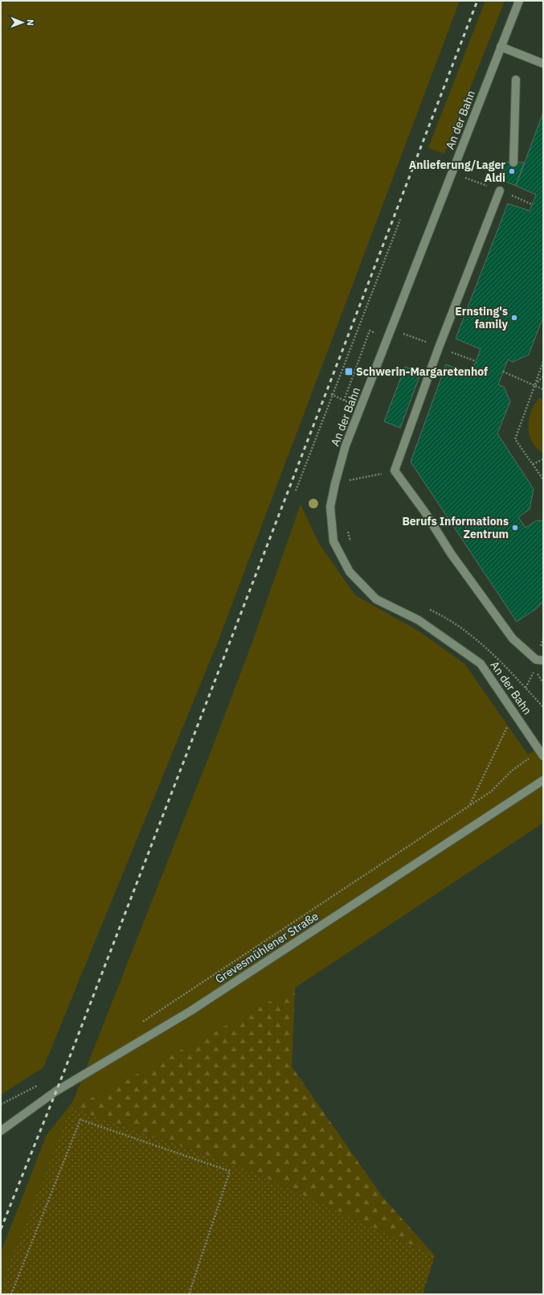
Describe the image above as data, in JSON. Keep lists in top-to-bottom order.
{
  "streets": {
    "street": ["An der Bahn", "Grevesmühlener Straße"]
  },
  "places": {
    "other": ["Anlieferung/Lager Aldi", "Ernsting's family", "Berufs Informations Zentrum"],
    "transit": ["Schwerin-Margaretenhof"]
  },
  "north": "right"
}
